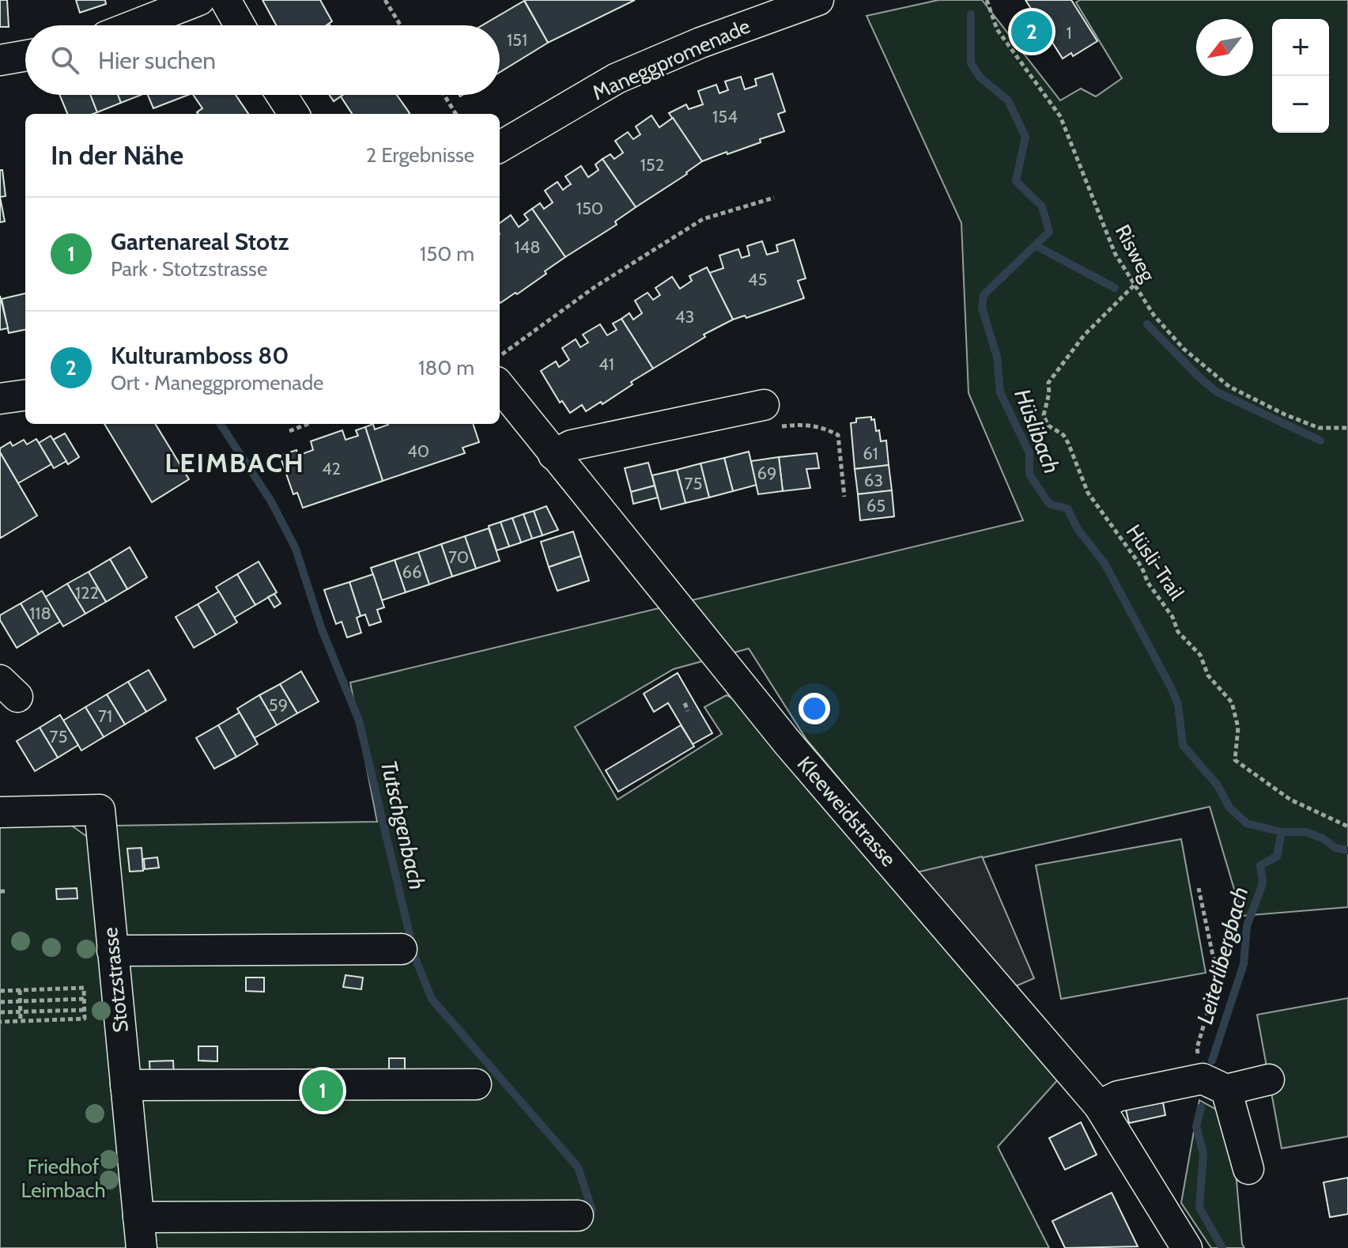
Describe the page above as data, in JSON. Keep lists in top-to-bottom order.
{
  "streets": {
    "street": ["Maneggpromenade", "Kleeweidstrasse", "Stotzstrasse"],
    "path": ["Risweg", "Hüsli-Trail"]
  },
  "crossings": [
    ["Risweg", "Hüsli-Trail"]
  ],
  "districts": ["LEIMBACH"],
  "water": ["Hüslibach", "Tutschgenbach", "Leiterlibergbach"],
  "parks": ["Friedhof Leimbach"],
  "house_numbers": [
    "1",
    "151",
    "154",
    "152",
    "150",
    "148",
    "45",
    "43",
    "41",
    "40",
    "61",
    "42",
    "69",
    "63",
    "75",
    "65",
    "70",
    "66",
    "122",
    "118",
    "59",
    "71",
    "75"
  ],
  "north": "bottom left",
  "page": {
    "pins": ["2", "1"],
    "map_buttons": ["+", "−"],
    "search": "Hier suchen",
    "heading": ["In der Nähe", "2 Ergebnisse"],
    "list": [
      {
        "mark": "1",
        "name": "Gartenareal Stotz",
        "note": "Park · Stotzstrasse",
        "value": "150 m"
      },
      {
        "mark": "2",
        "name": "Kulturamboss 80",
        "note": "Ort · Maneggpromenade",
        "value": "180 m"
      }
    ]
  }
}
